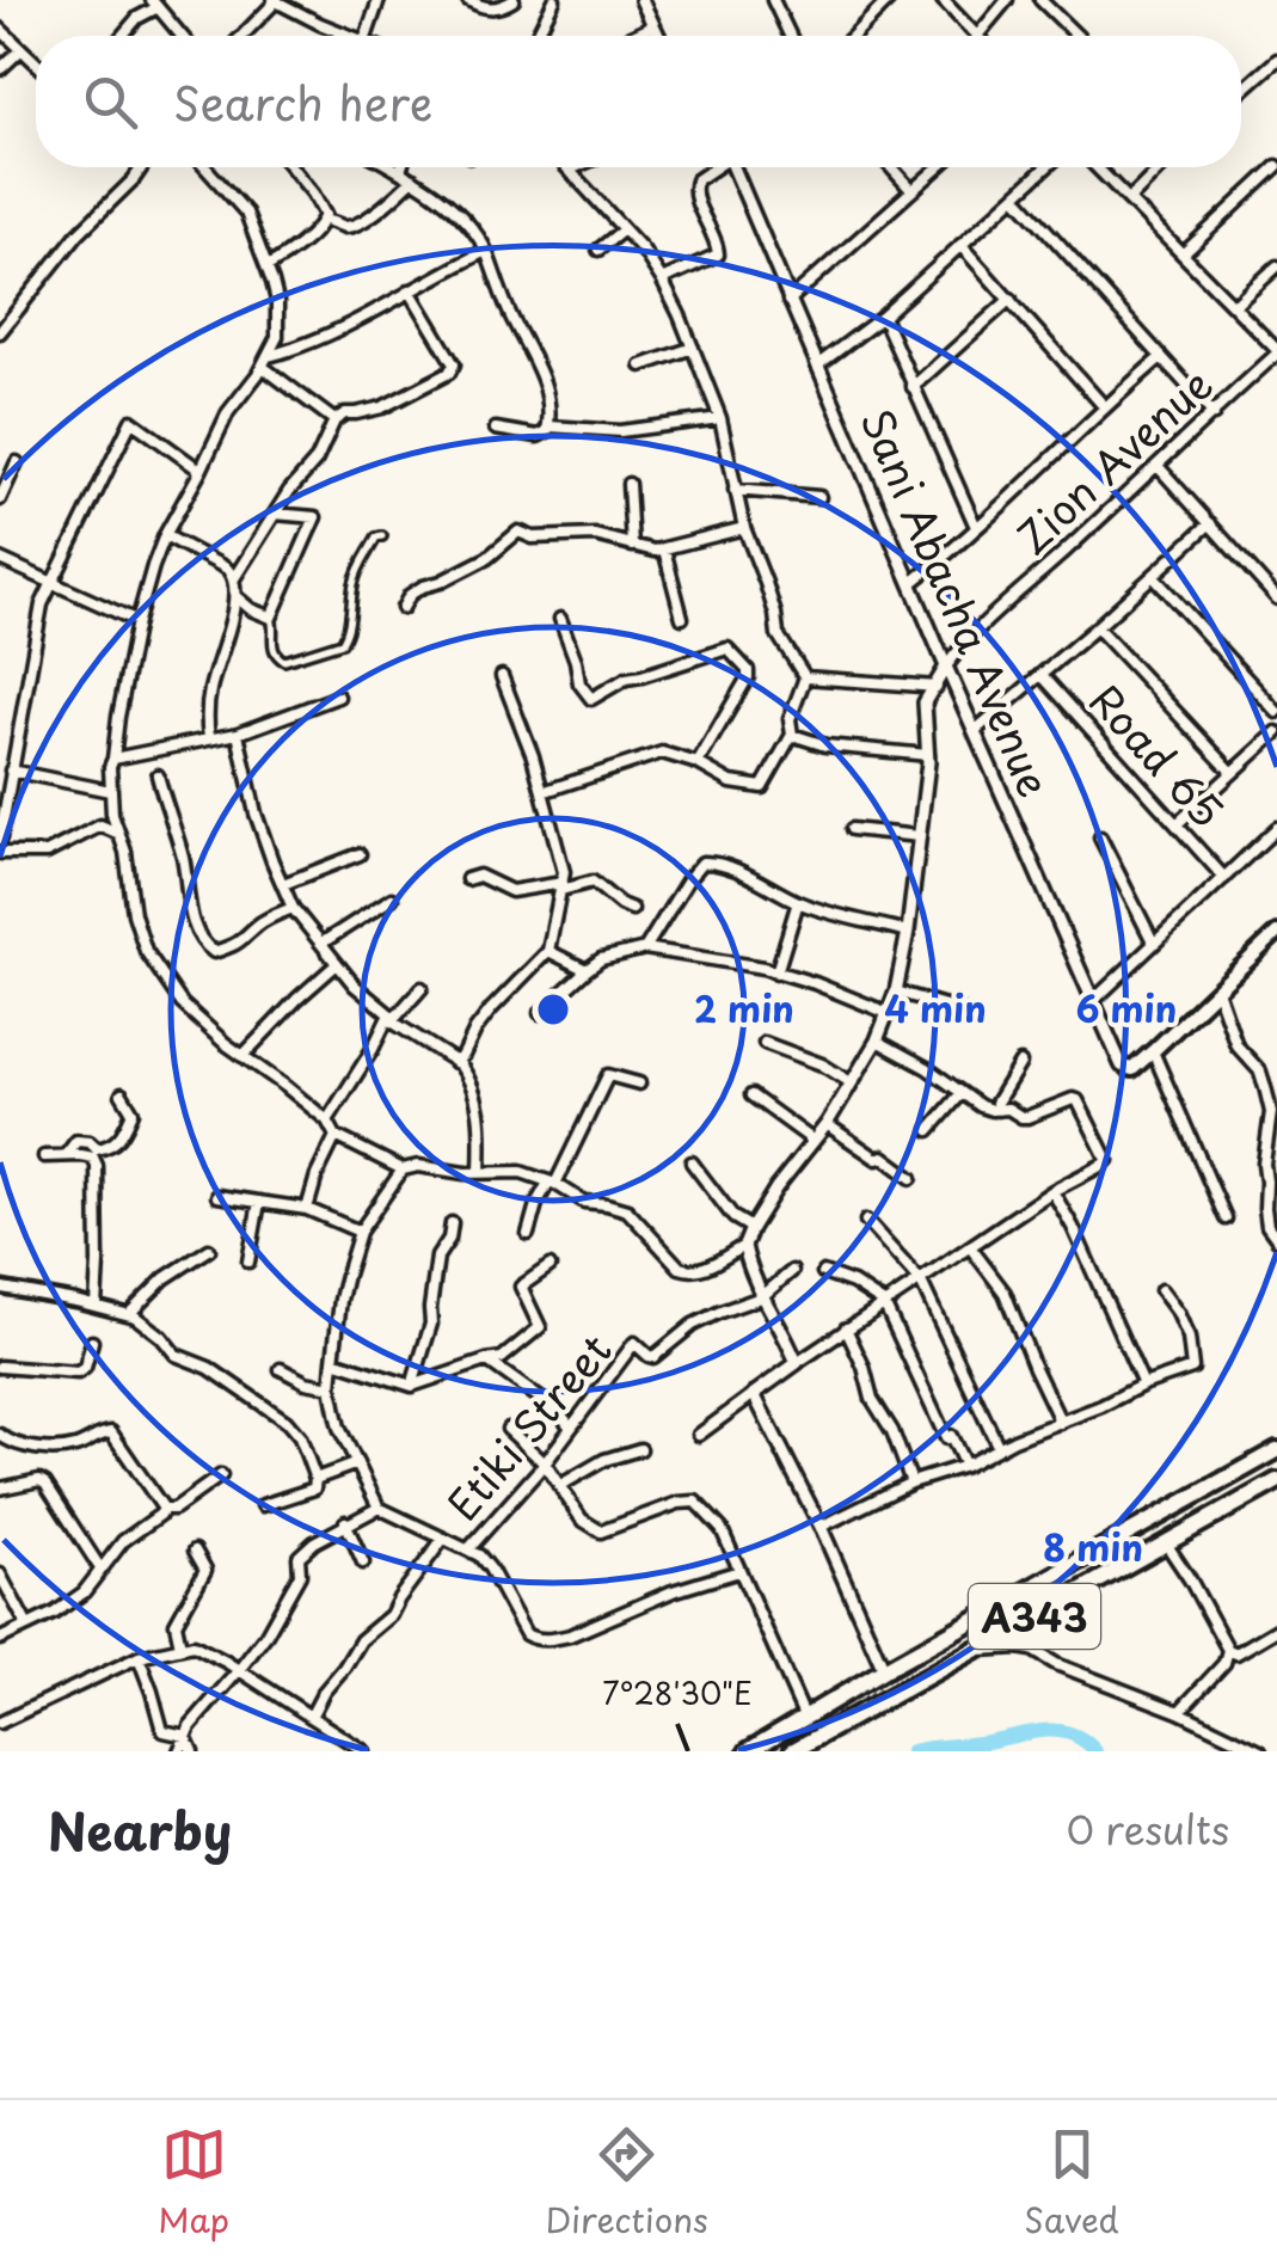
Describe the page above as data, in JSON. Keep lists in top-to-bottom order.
{
  "streets": {
    "highway": ["A343"],
    "street": [
      "Zion Avenue",
      "Sani Abacha Avenue",
      "Road 65",
      "Etiki Street"
    ]
  },
  "crossings": [
    ["Zion Avenue", "Sani Abacha Avenue"]
  ],
  "page": {
    "search": "Search here",
    "heading": ["Nearby", "0 results"],
    "nav": ["Map", "Directions", "Saved"]
  },
  "coordinates": ["7°28'30\"E"],
  "rings": [
    "2 min",
    "4 min",
    "6 min",
    "8 min"
  ]
}
